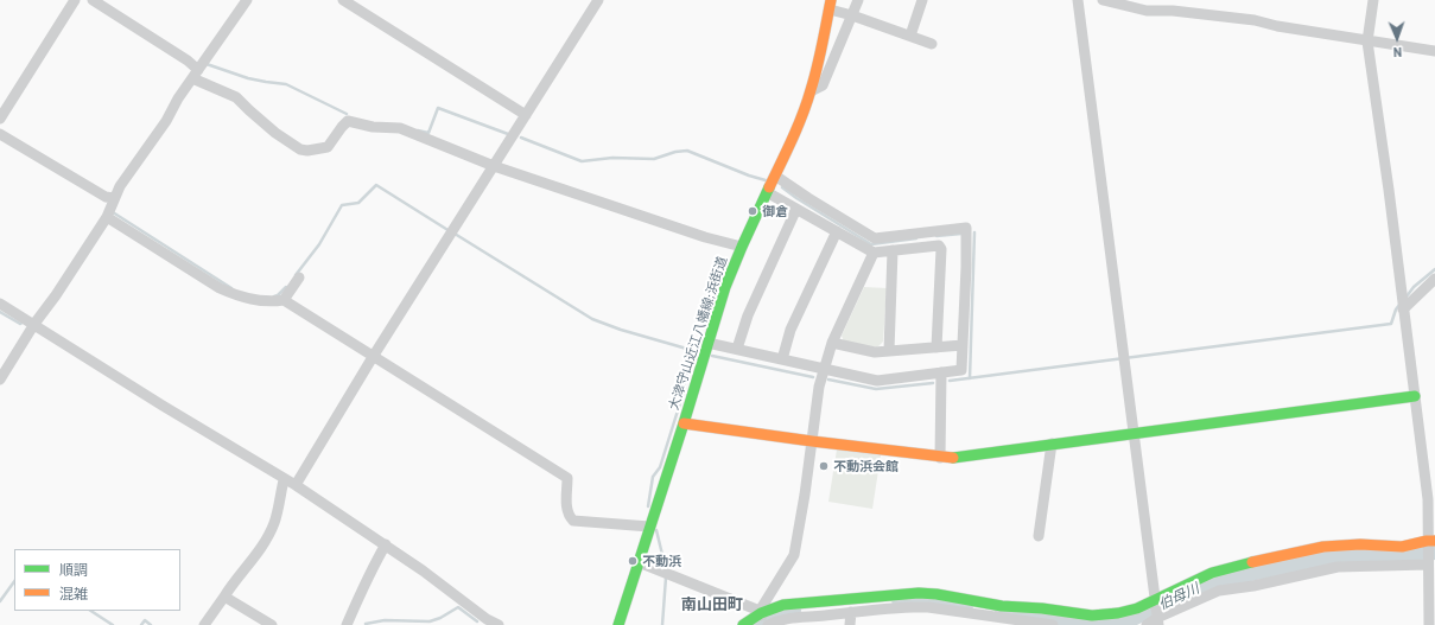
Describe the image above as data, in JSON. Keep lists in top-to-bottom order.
{
  "streets": {
    "street": ["大津守山近江八幡線;浜街道"]
  },
  "districts": ["南山田町"],
  "water": ["伯母川"],
  "places": ["御倉", "不動浜会館", "不動浜"],
  "legend": ["順調", "混雑"],
  "north": "bottom"
}
